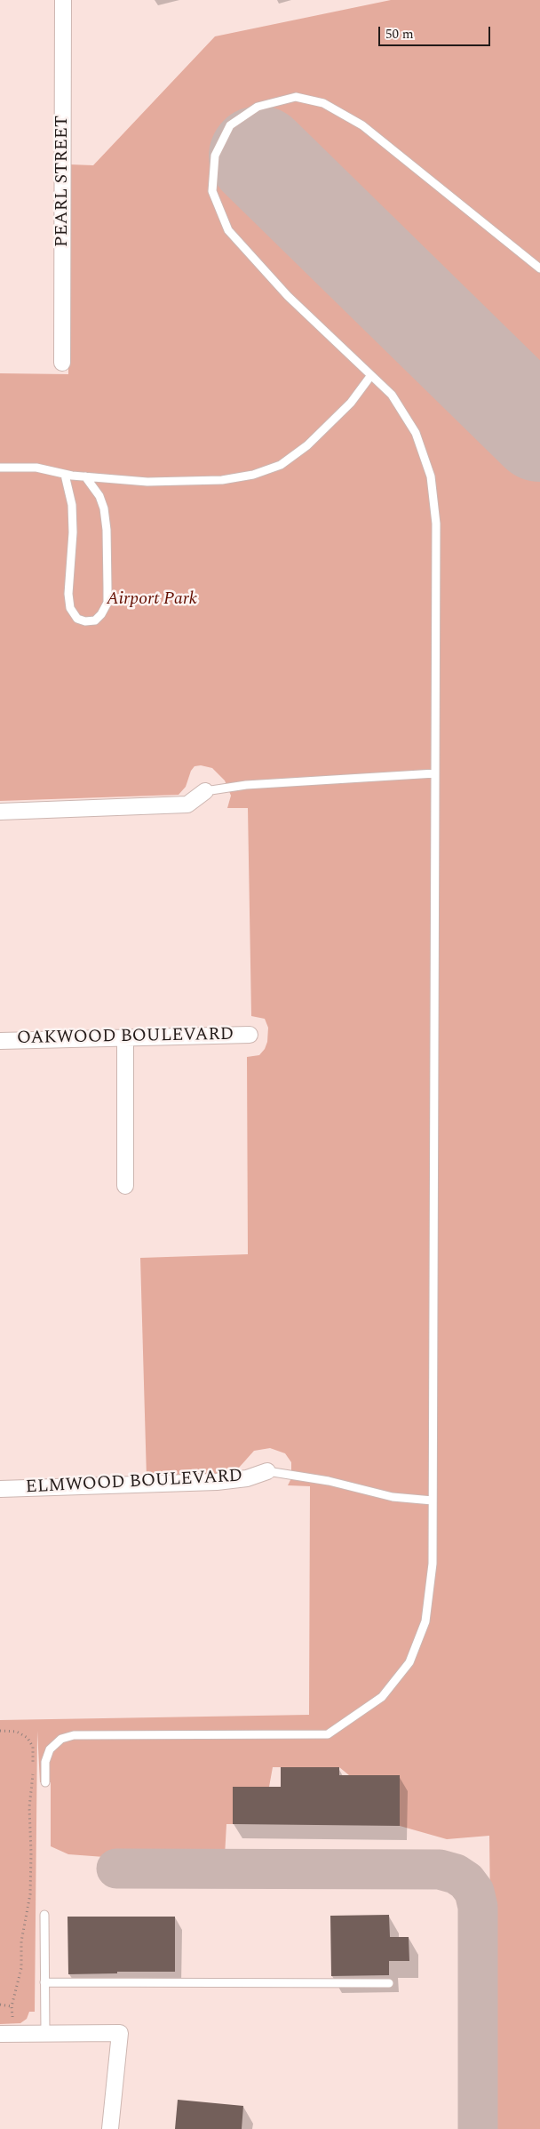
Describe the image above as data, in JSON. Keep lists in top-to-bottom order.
{
  "streets": {
    "street": ["PEARL STREET", "OAKWOOD BOULEVARD", "ELMWOOD BOULEVARD"]
  },
  "parks": ["Airport Park"],
  "scale_bar": "50 m"
}
